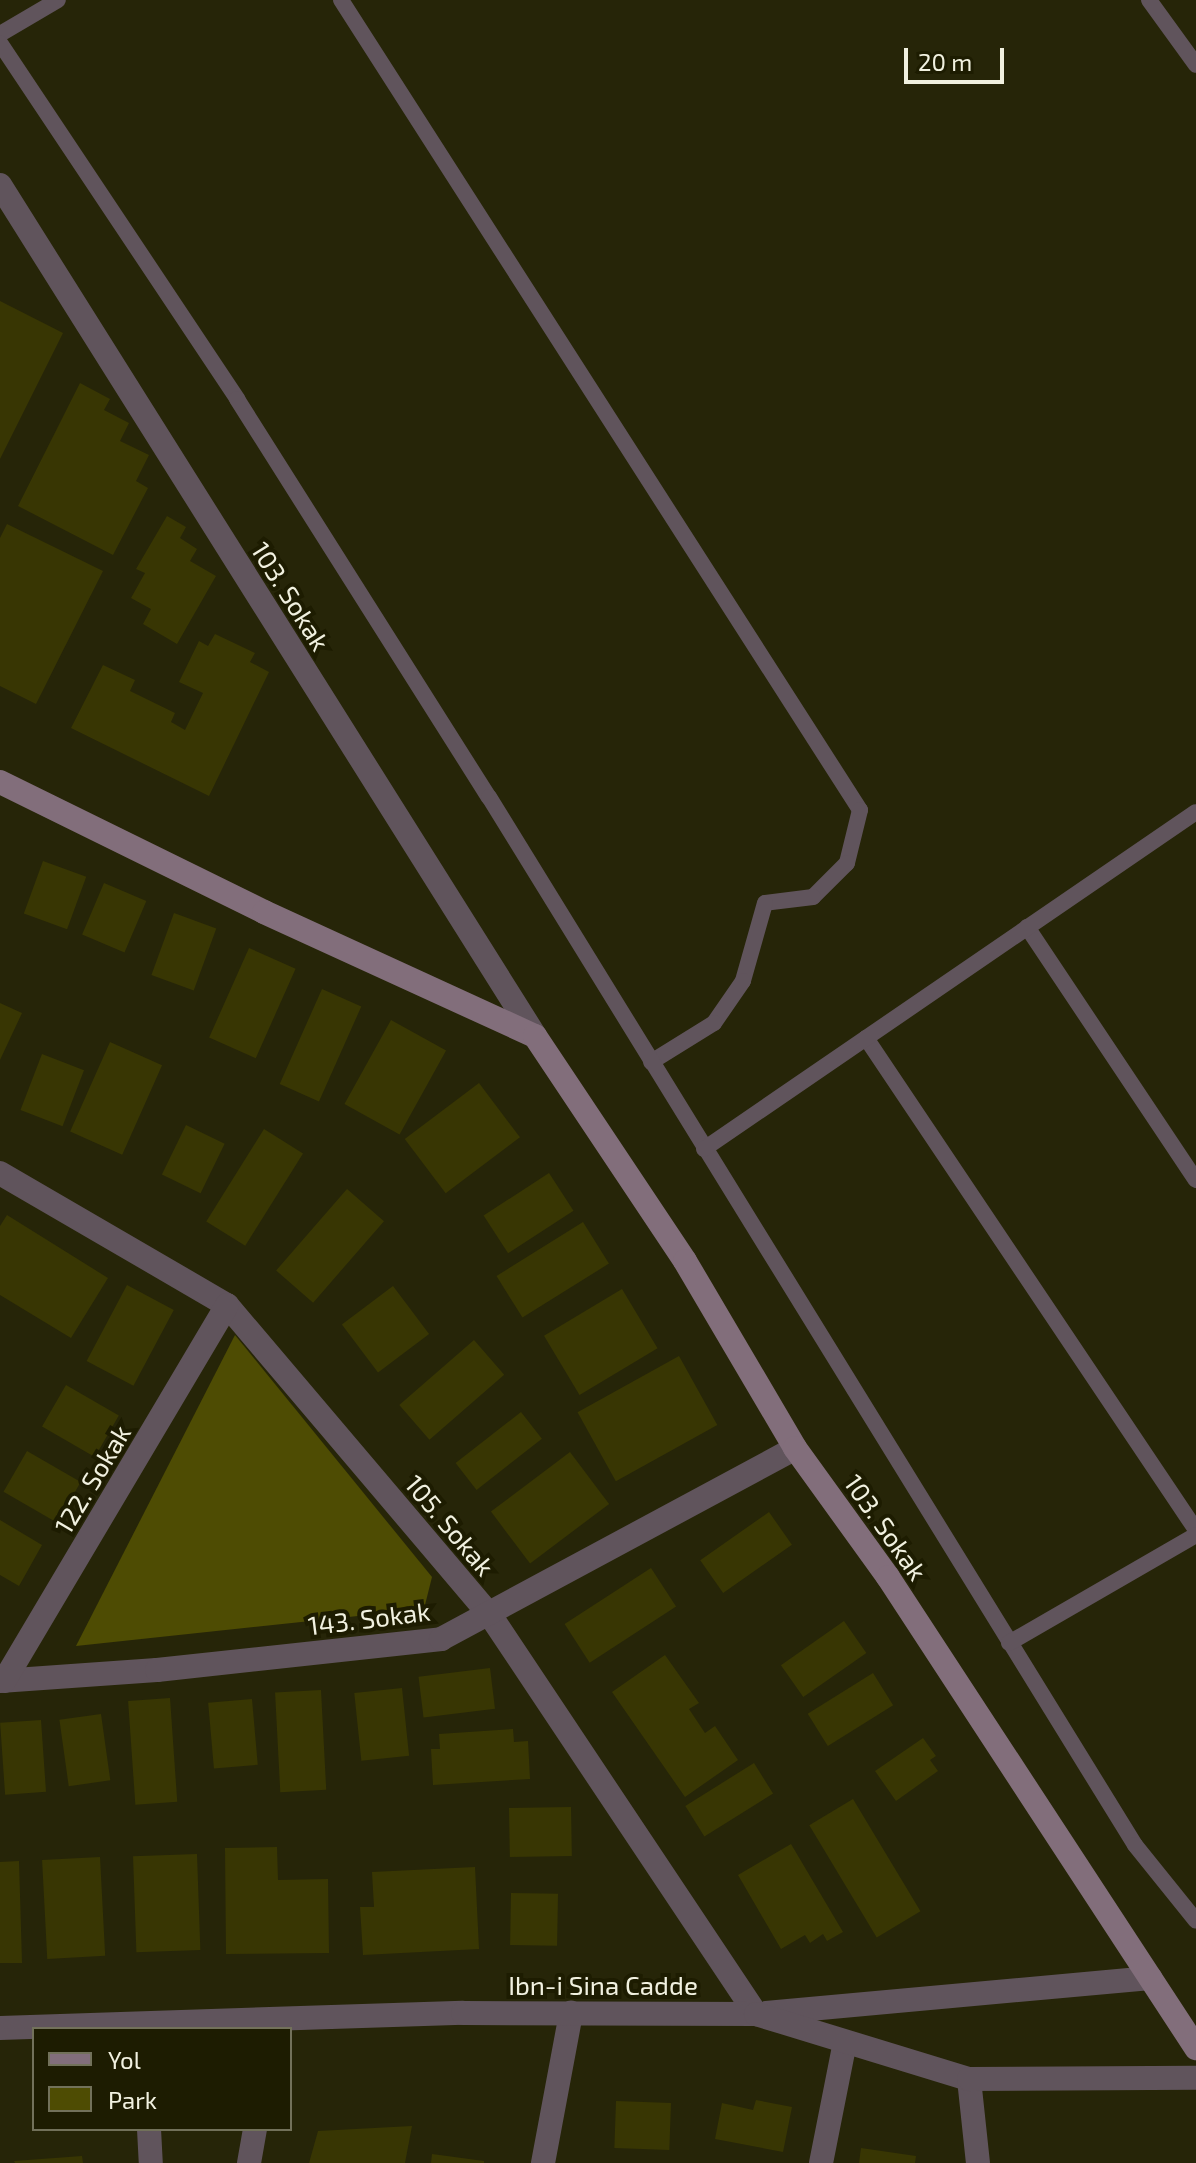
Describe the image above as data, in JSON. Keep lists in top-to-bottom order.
{
  "streets": {
    "main road": ["103. Sokak"],
    "street": [
      "122. Sokak",
      "105. Sokak",
      "143. Sokak",
      "Ibn-i Sina Cadde"
    ]
  },
  "crossings": [
    ["103. Sokak", "143. Sokak"],
    ["122. Sokak", "105. Sokak"],
    ["122. Sokak", "143. Sokak"],
    ["105. Sokak", "143. Sokak"],
    ["105. Sokak", "Ibn-i Sina Cadde"]
  ],
  "legend": ["Yol", "Park"],
  "scale_bar": "20 m"
}
